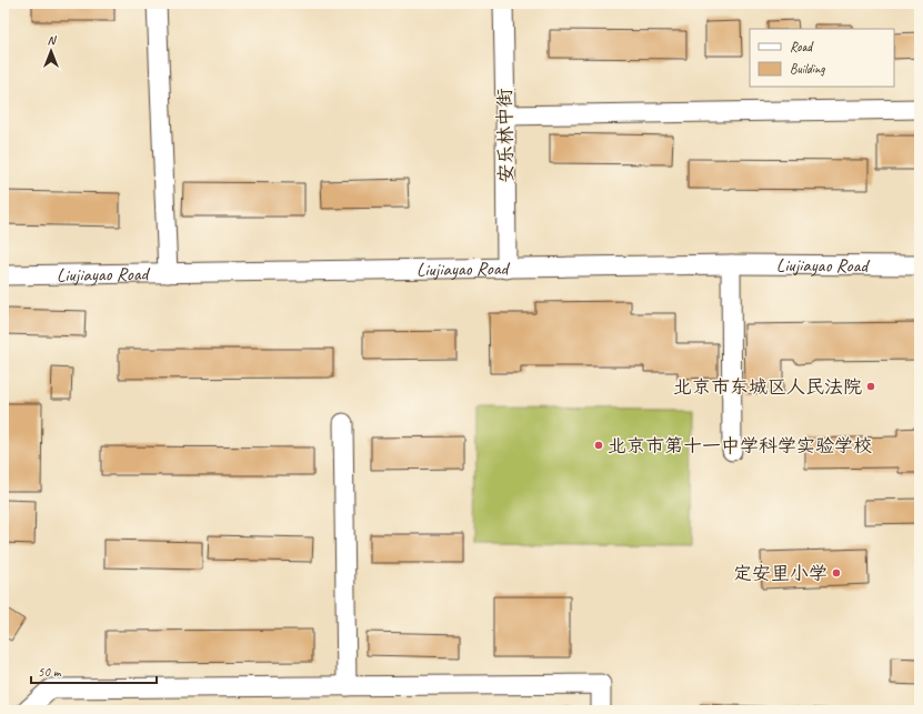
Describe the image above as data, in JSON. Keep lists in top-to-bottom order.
{
  "streets": {
    "street": ["安乐林中街", "Liujiayao Road"]
  },
  "crossings": [
    ["安乐林中街", "Liujiayao Road"]
  ],
  "places": ["北京市东城区人民法院", "北京市第十一中学科学实验学校", "定安里小学"],
  "legend": ["Road", "Building"],
  "scale_bar": "50 m",
  "north": "top"
}
